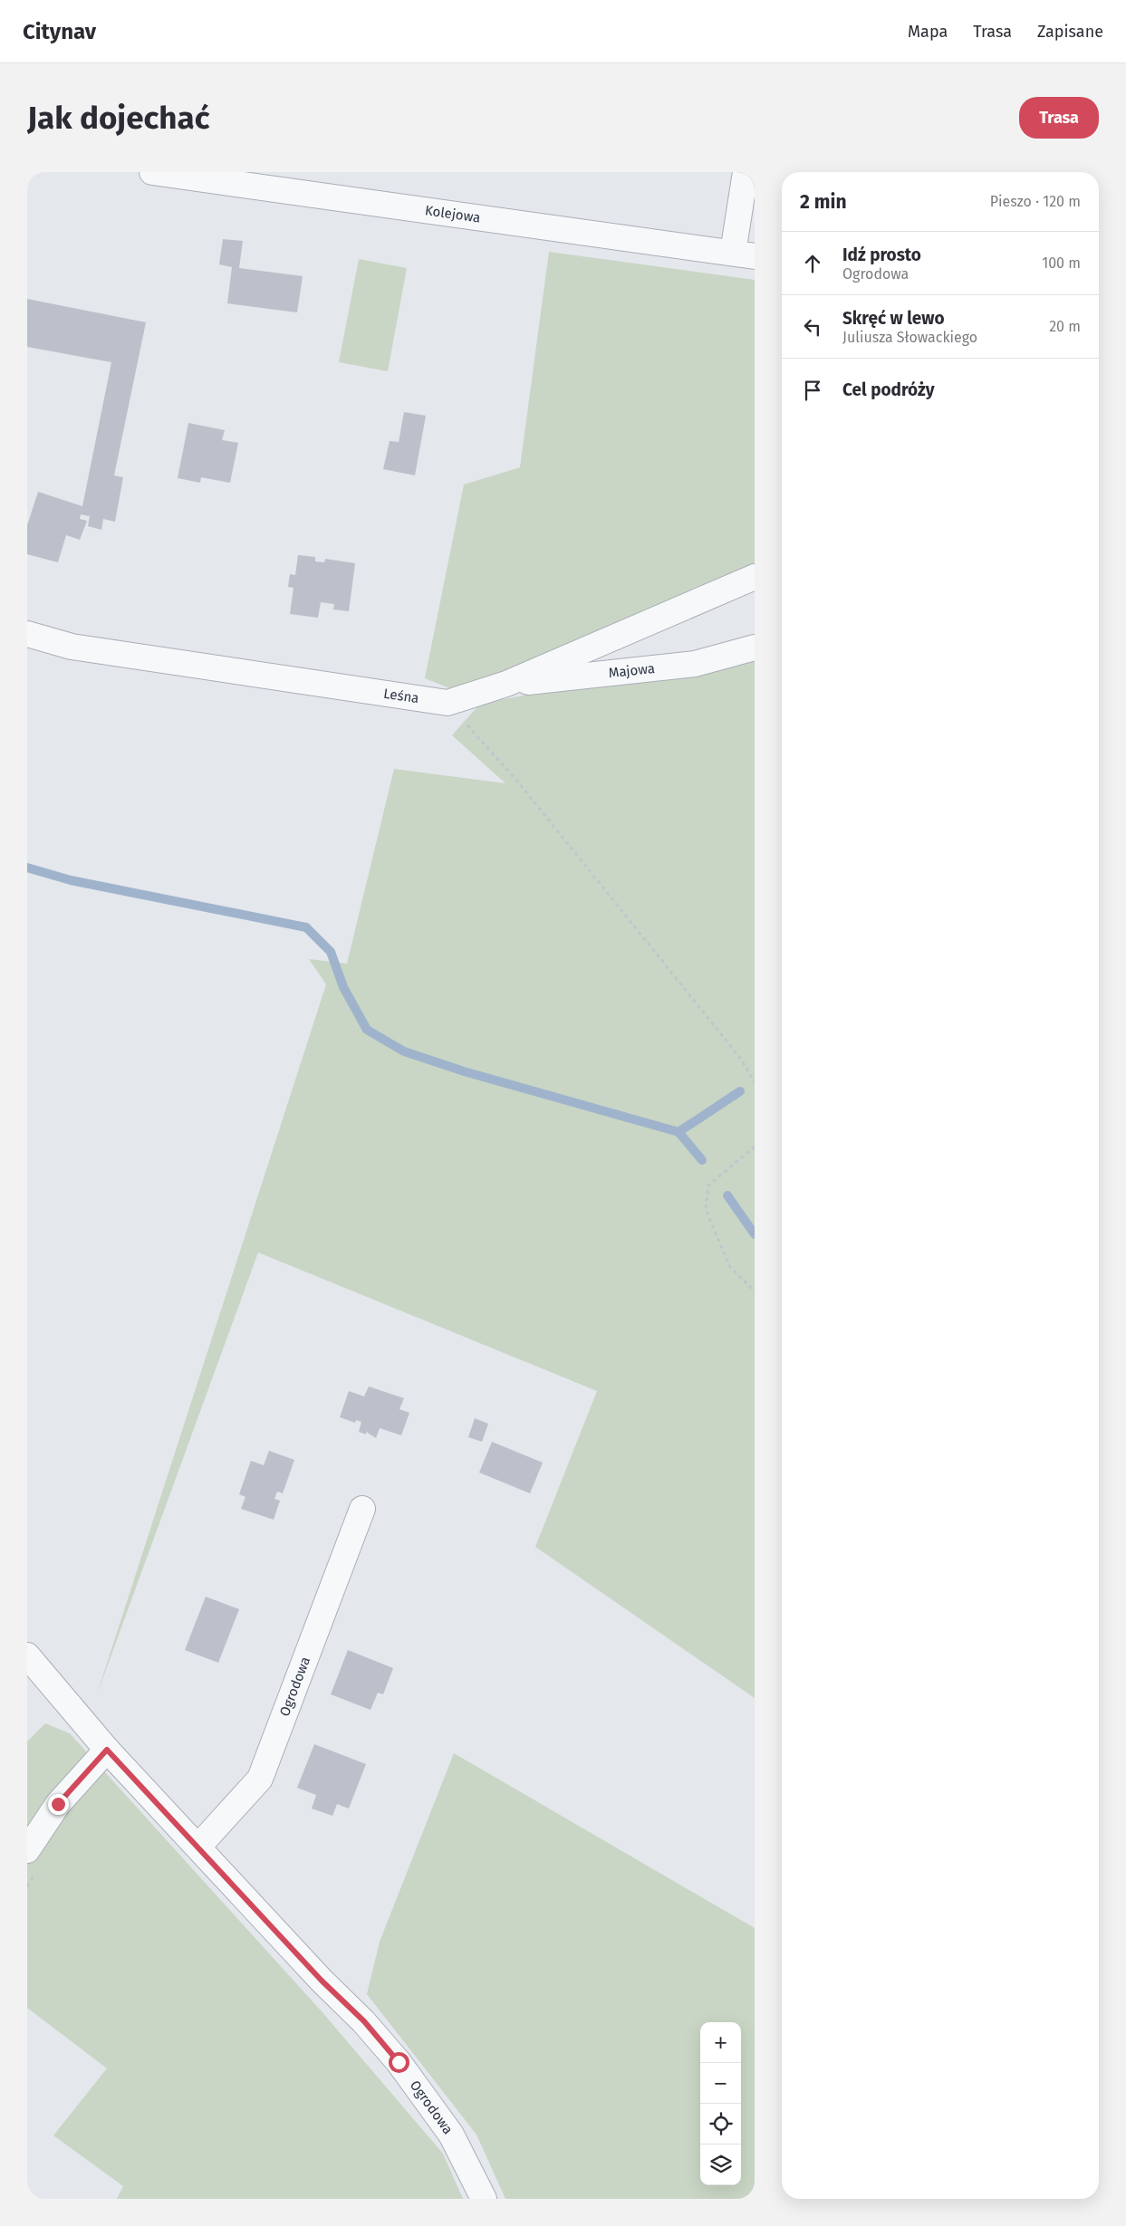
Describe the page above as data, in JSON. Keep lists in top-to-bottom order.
{
  "streets": {
    "street": [
      "Kolejowa",
      "Majowa",
      "Leśna",
      "Ogrodowa"
    ]
  },
  "crossings": [
    ["Majowa", "Leśna"]
  ],
  "page": {
    "header": "Citynav",
    "nav": ["Mapa", "Trasa", "Zapisane"],
    "buttons": "Trasa",
    "title": "Jak dojechać",
    "heading": ["2 min", "Pieszo · 120 m"],
    "list": [
      ["Idź prosto", "Ogrodowa", "100 m"],
      ["Skręć w lewo", "Juliusza Słowackiego", "20 m"],
      "Cel podróży"
    ],
    "map_buttons": ["+", "−"]
  }
}
